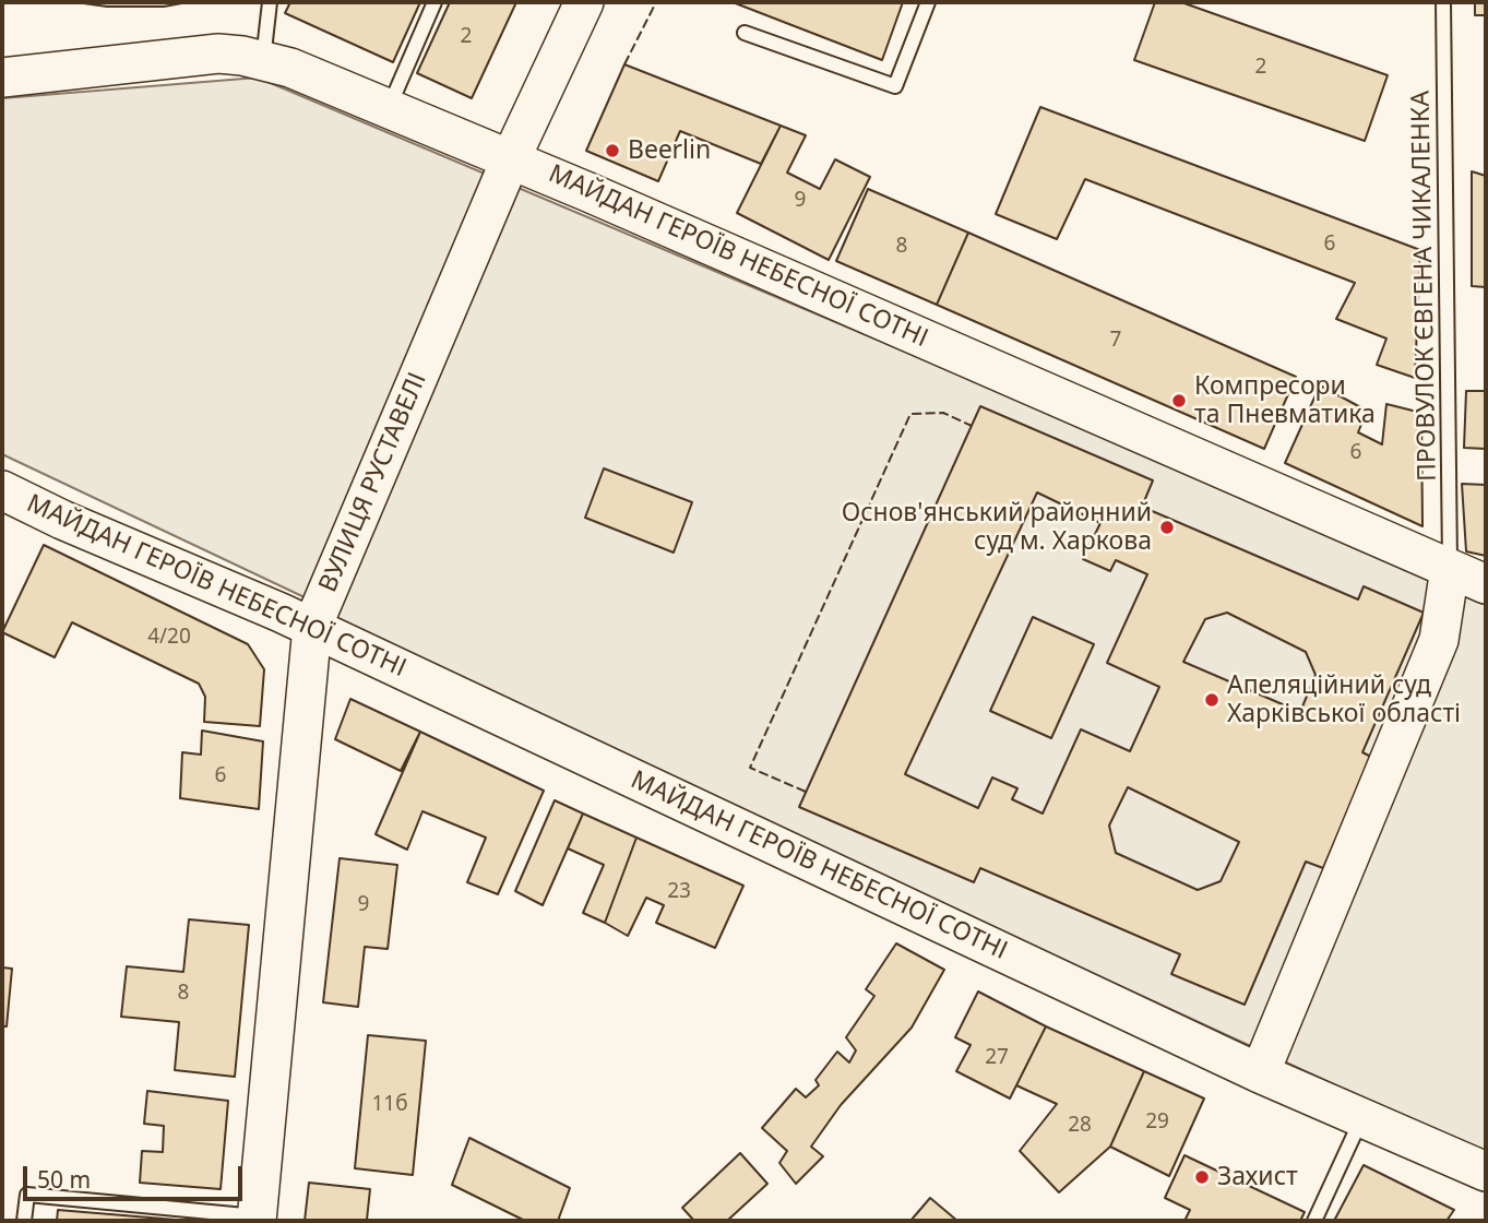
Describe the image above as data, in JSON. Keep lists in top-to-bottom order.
{
  "streets": {
    "main road": ["МАЙДАН ГЕРОЇВ НЕБЕСНОЇ СОТНІ", "ВУЛИЦЯ РУСТАВЕЛІ"],
    "lane": ["ПРОВУЛОК ЄВГЕНА ЧИКАЛЕНКА"]
  },
  "crossings": [
    ["МАЙДАН ГЕРОЇВ НЕБЕСНОЇ СОТНІ", "ПРОВУЛОК ЄВГЕНА ЧИКАЛЕНКА"],
    ["МАЙДАН ГЕРОЇВ НЕБЕСНОЇ СОТНІ", "ВУЛИЦЯ РУСТАВЕЛІ"]
  ],
  "places": [
    "Beеrlin",
    "Компресори та Пневматика",
    "Основ'янський районний суд м. Харкова",
    "Апеляційний суд Харківської області",
    "Захист"
  ],
  "house_numbers": [
    "2",
    "2",
    "9",
    "6",
    "8",
    "7",
    "6",
    "4/20",
    "6",
    "23",
    "9",
    "8",
    "27",
    "11б",
    "29",
    "28"
  ],
  "scale_bar": "50 m"
}
